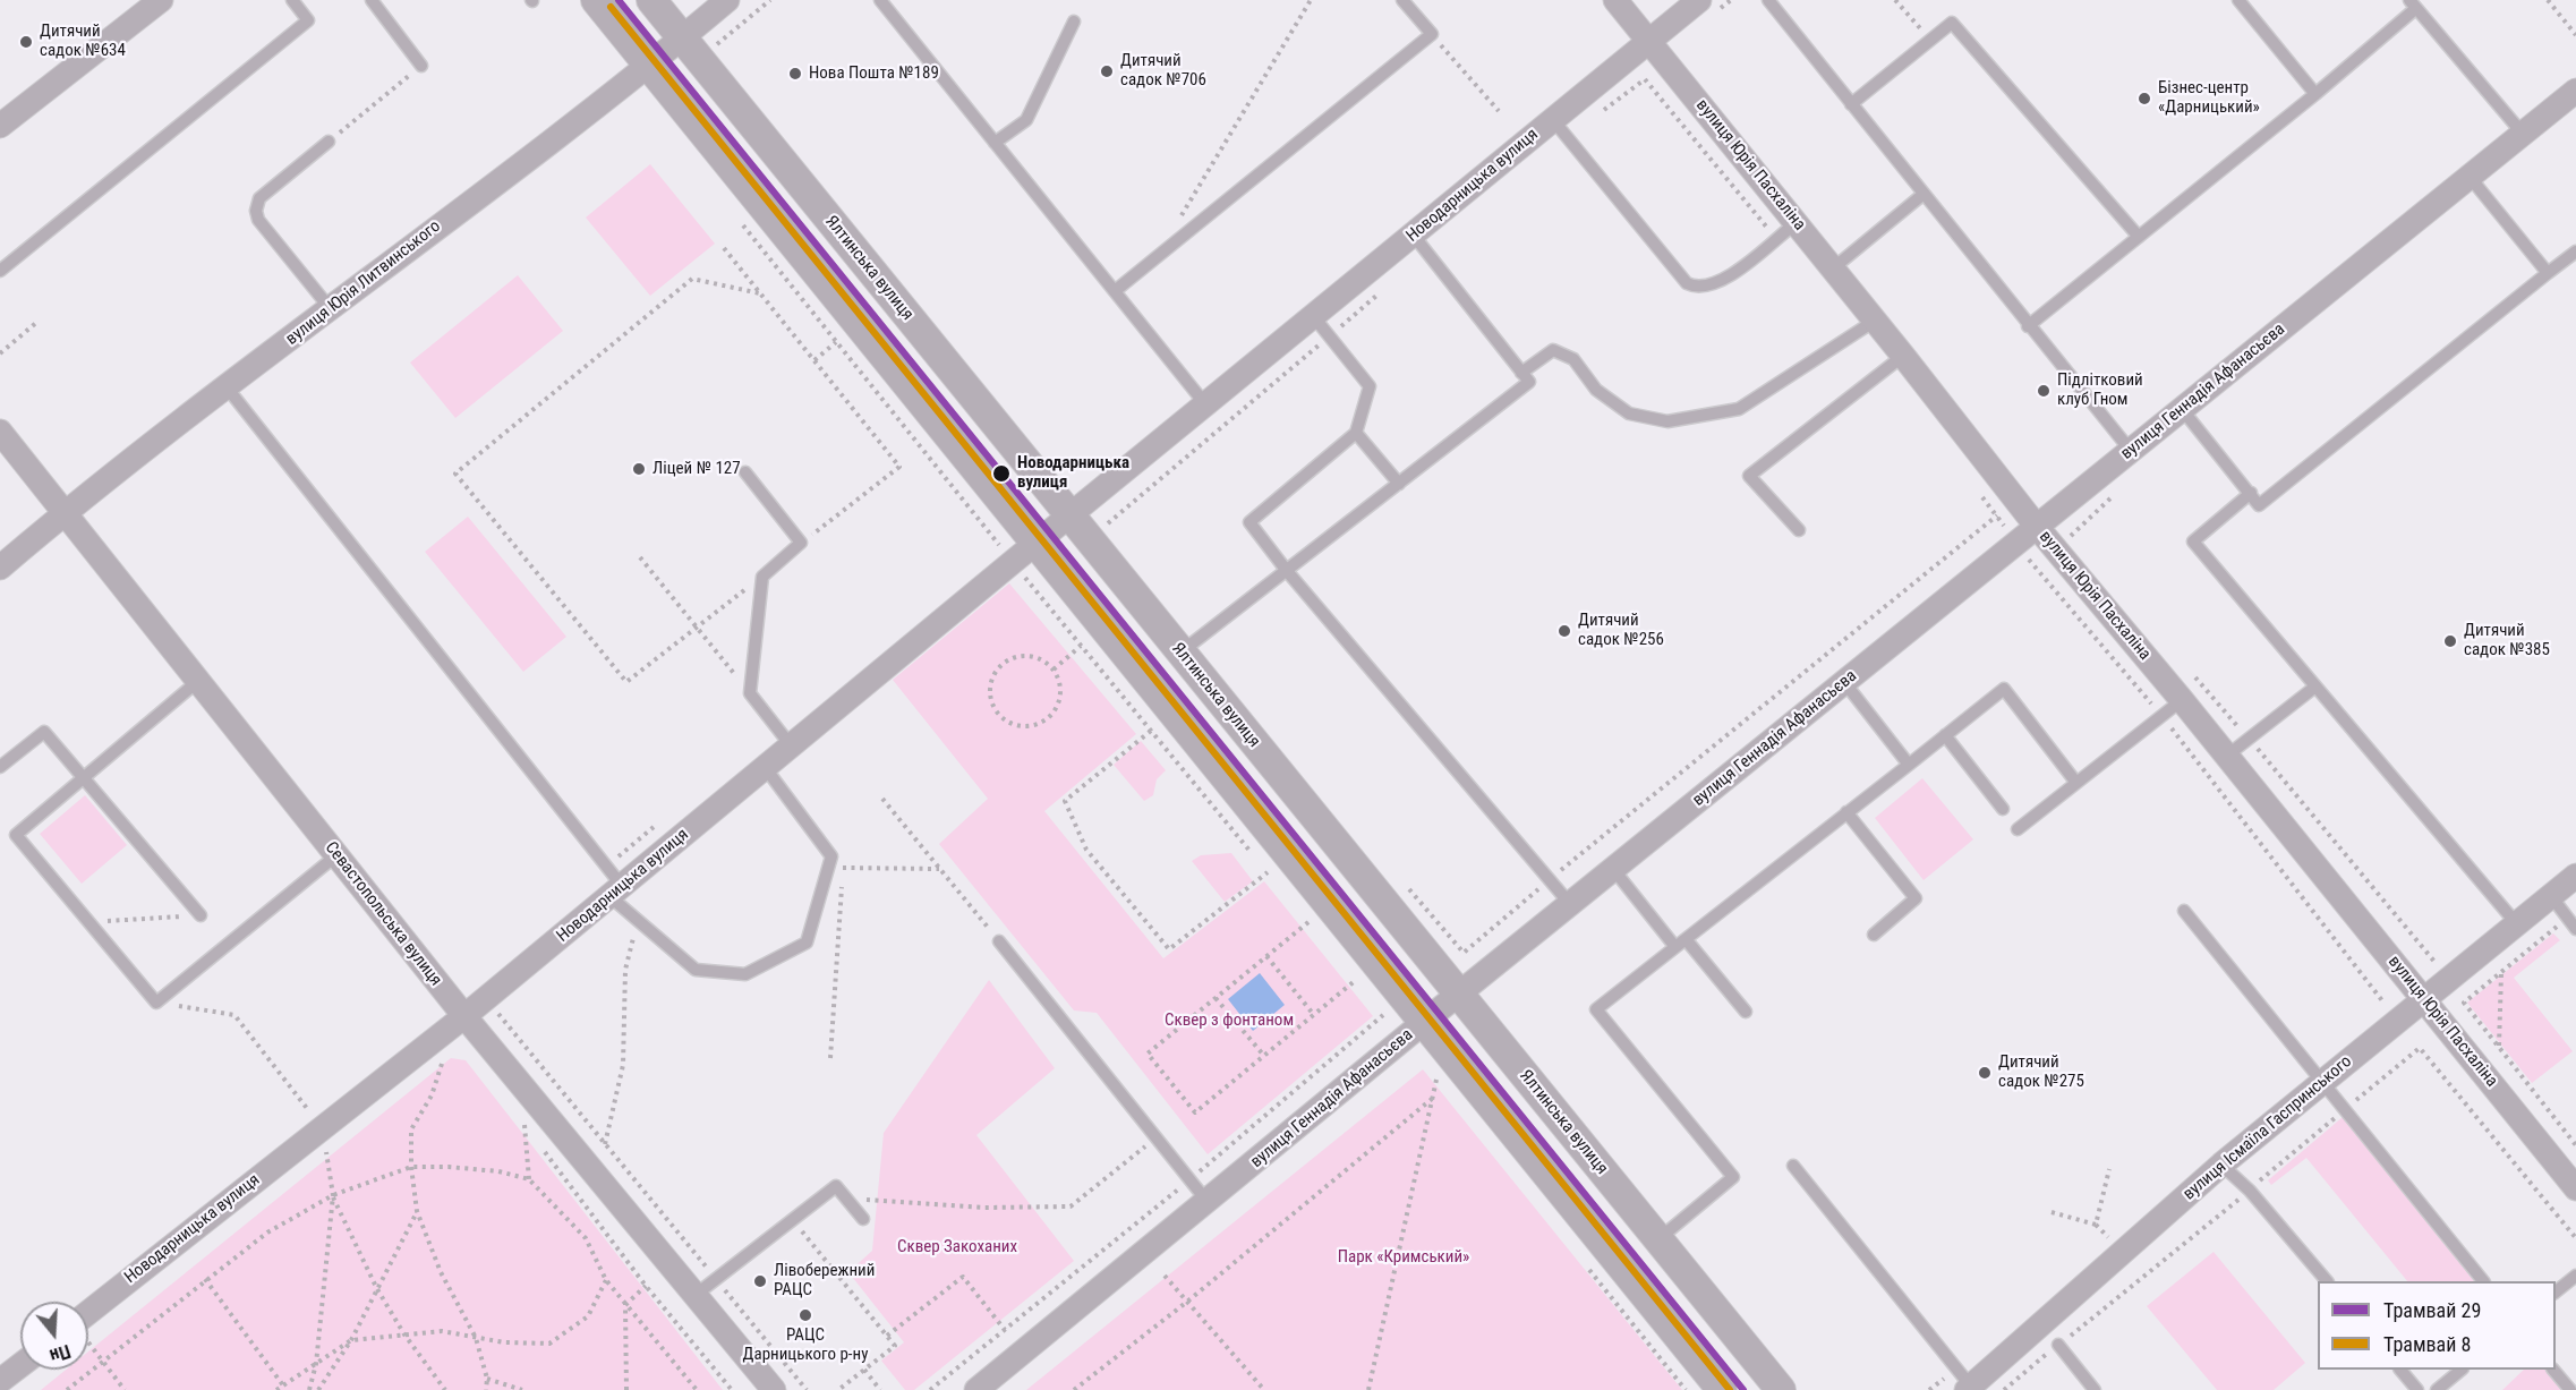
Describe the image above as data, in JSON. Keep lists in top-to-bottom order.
{
  "streets": {
    "street": [
      "вулиця Юрія Пасхаліна",
      "Новодарницька вулиця",
      "Ялтинська вулиця",
      "вулиця Юрія Литвинського",
      "вулиця Геннадія Афанасьєва",
      "Севастопольська вулиця",
      "вулиця Ісмаїла Гаспринського"
    ]
  },
  "crossings": [
    ["вулиця Юрія Пасхаліна", "Новодарницька вулиця"],
    ["вулиця Юрія Пасхаліна", "вулиця Геннадія Афанасьєва"],
    ["вулиця Юрія Пасхаліна", "вулиця Ісмаїла Гаспринського"],
    ["Новодарницька вулиця", "Ялтинська вулиця"],
    ["Новодарницька вулиця", "Севастопольська вулиця"],
    ["Ялтинська вулиця", "вулиця Юрія Литвинського"],
    ["Ялтинська вулиця", "вулиця Геннадія Афанасьєва"],
    ["вулиця Юрія Литвинського", "Севастопольська вулиця"]
  ],
  "parks": ["Сквер з фонтаном", "Сквер Закоханих", "Парк «Кримський»"],
  "places": [
    "Дитячий садок №634",
    "Дитячий садок №706",
    "Нова Пошта №189",
    "Бізнес-центр «Дарницький»",
    "Підлітковий клуб Гном",
    "Ліцей № 127",
    "Новодарницька вулиця",
    "Дитячий садок №256",
    "Дитячий садок №385",
    "Дитячий садок №275",
    "Лівобережний РАЦС",
    "РАЦС Дарницького р-ну"
  ],
  "lines": ["tram line 29", "tram line 8"],
  "legend": ["Трамвай 29", "Трамвай 8"],
  "north": "bottom"
}
